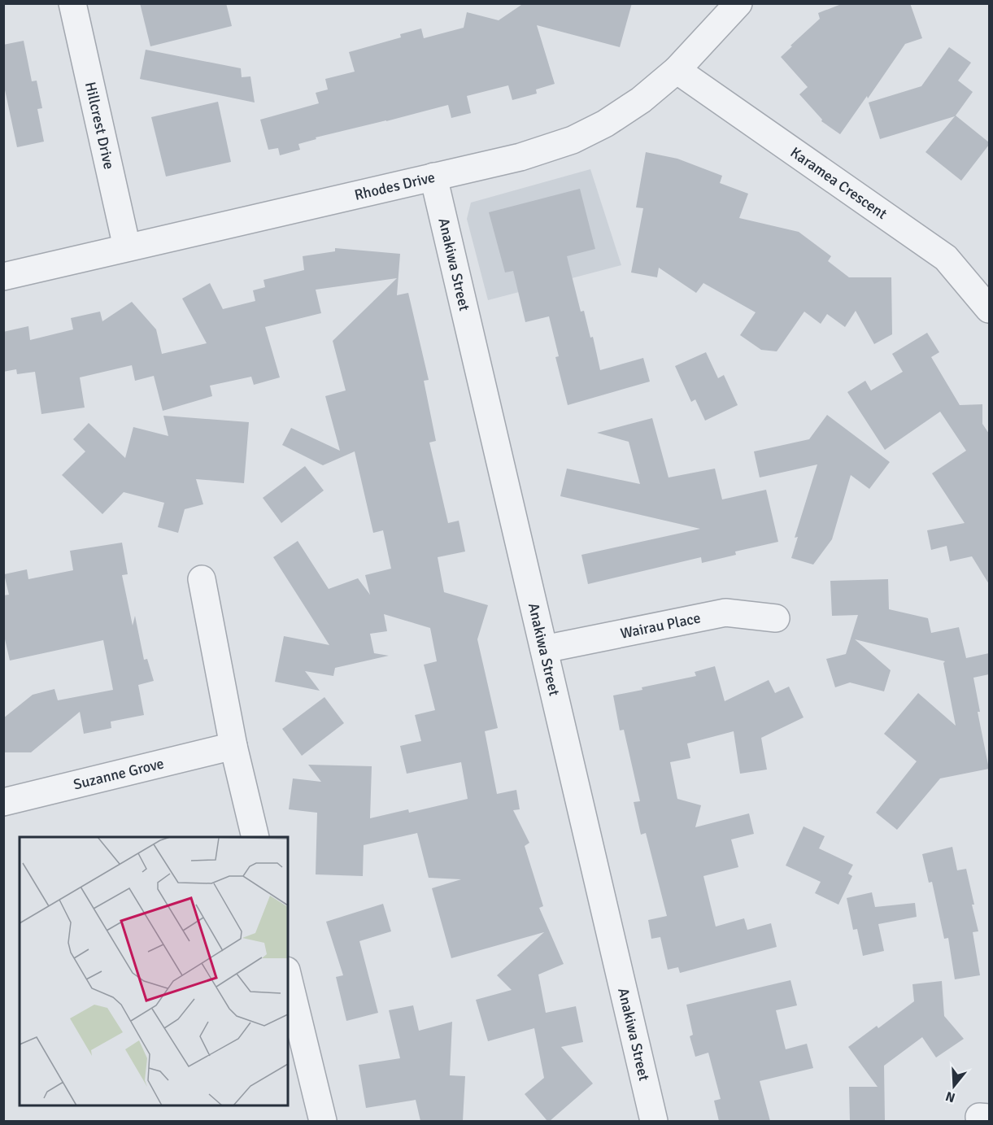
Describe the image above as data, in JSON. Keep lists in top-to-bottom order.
{
  "streets": {
    "street": [
      "Hillcrest Drive",
      "Karamea Crescent",
      "Rhodes Drive",
      "Anakiwa Street",
      "Wairau Place",
      "Suzanne Grove"
    ]
  },
  "crossings": [
    ["Hillcrest Drive", "Rhodes Drive"],
    ["Karamea Crescent", "Rhodes Drive"],
    ["Rhodes Drive", "Anakiwa Street"],
    ["Anakiwa Street", "Wairau Place"]
  ],
  "north": "bottom"
}
